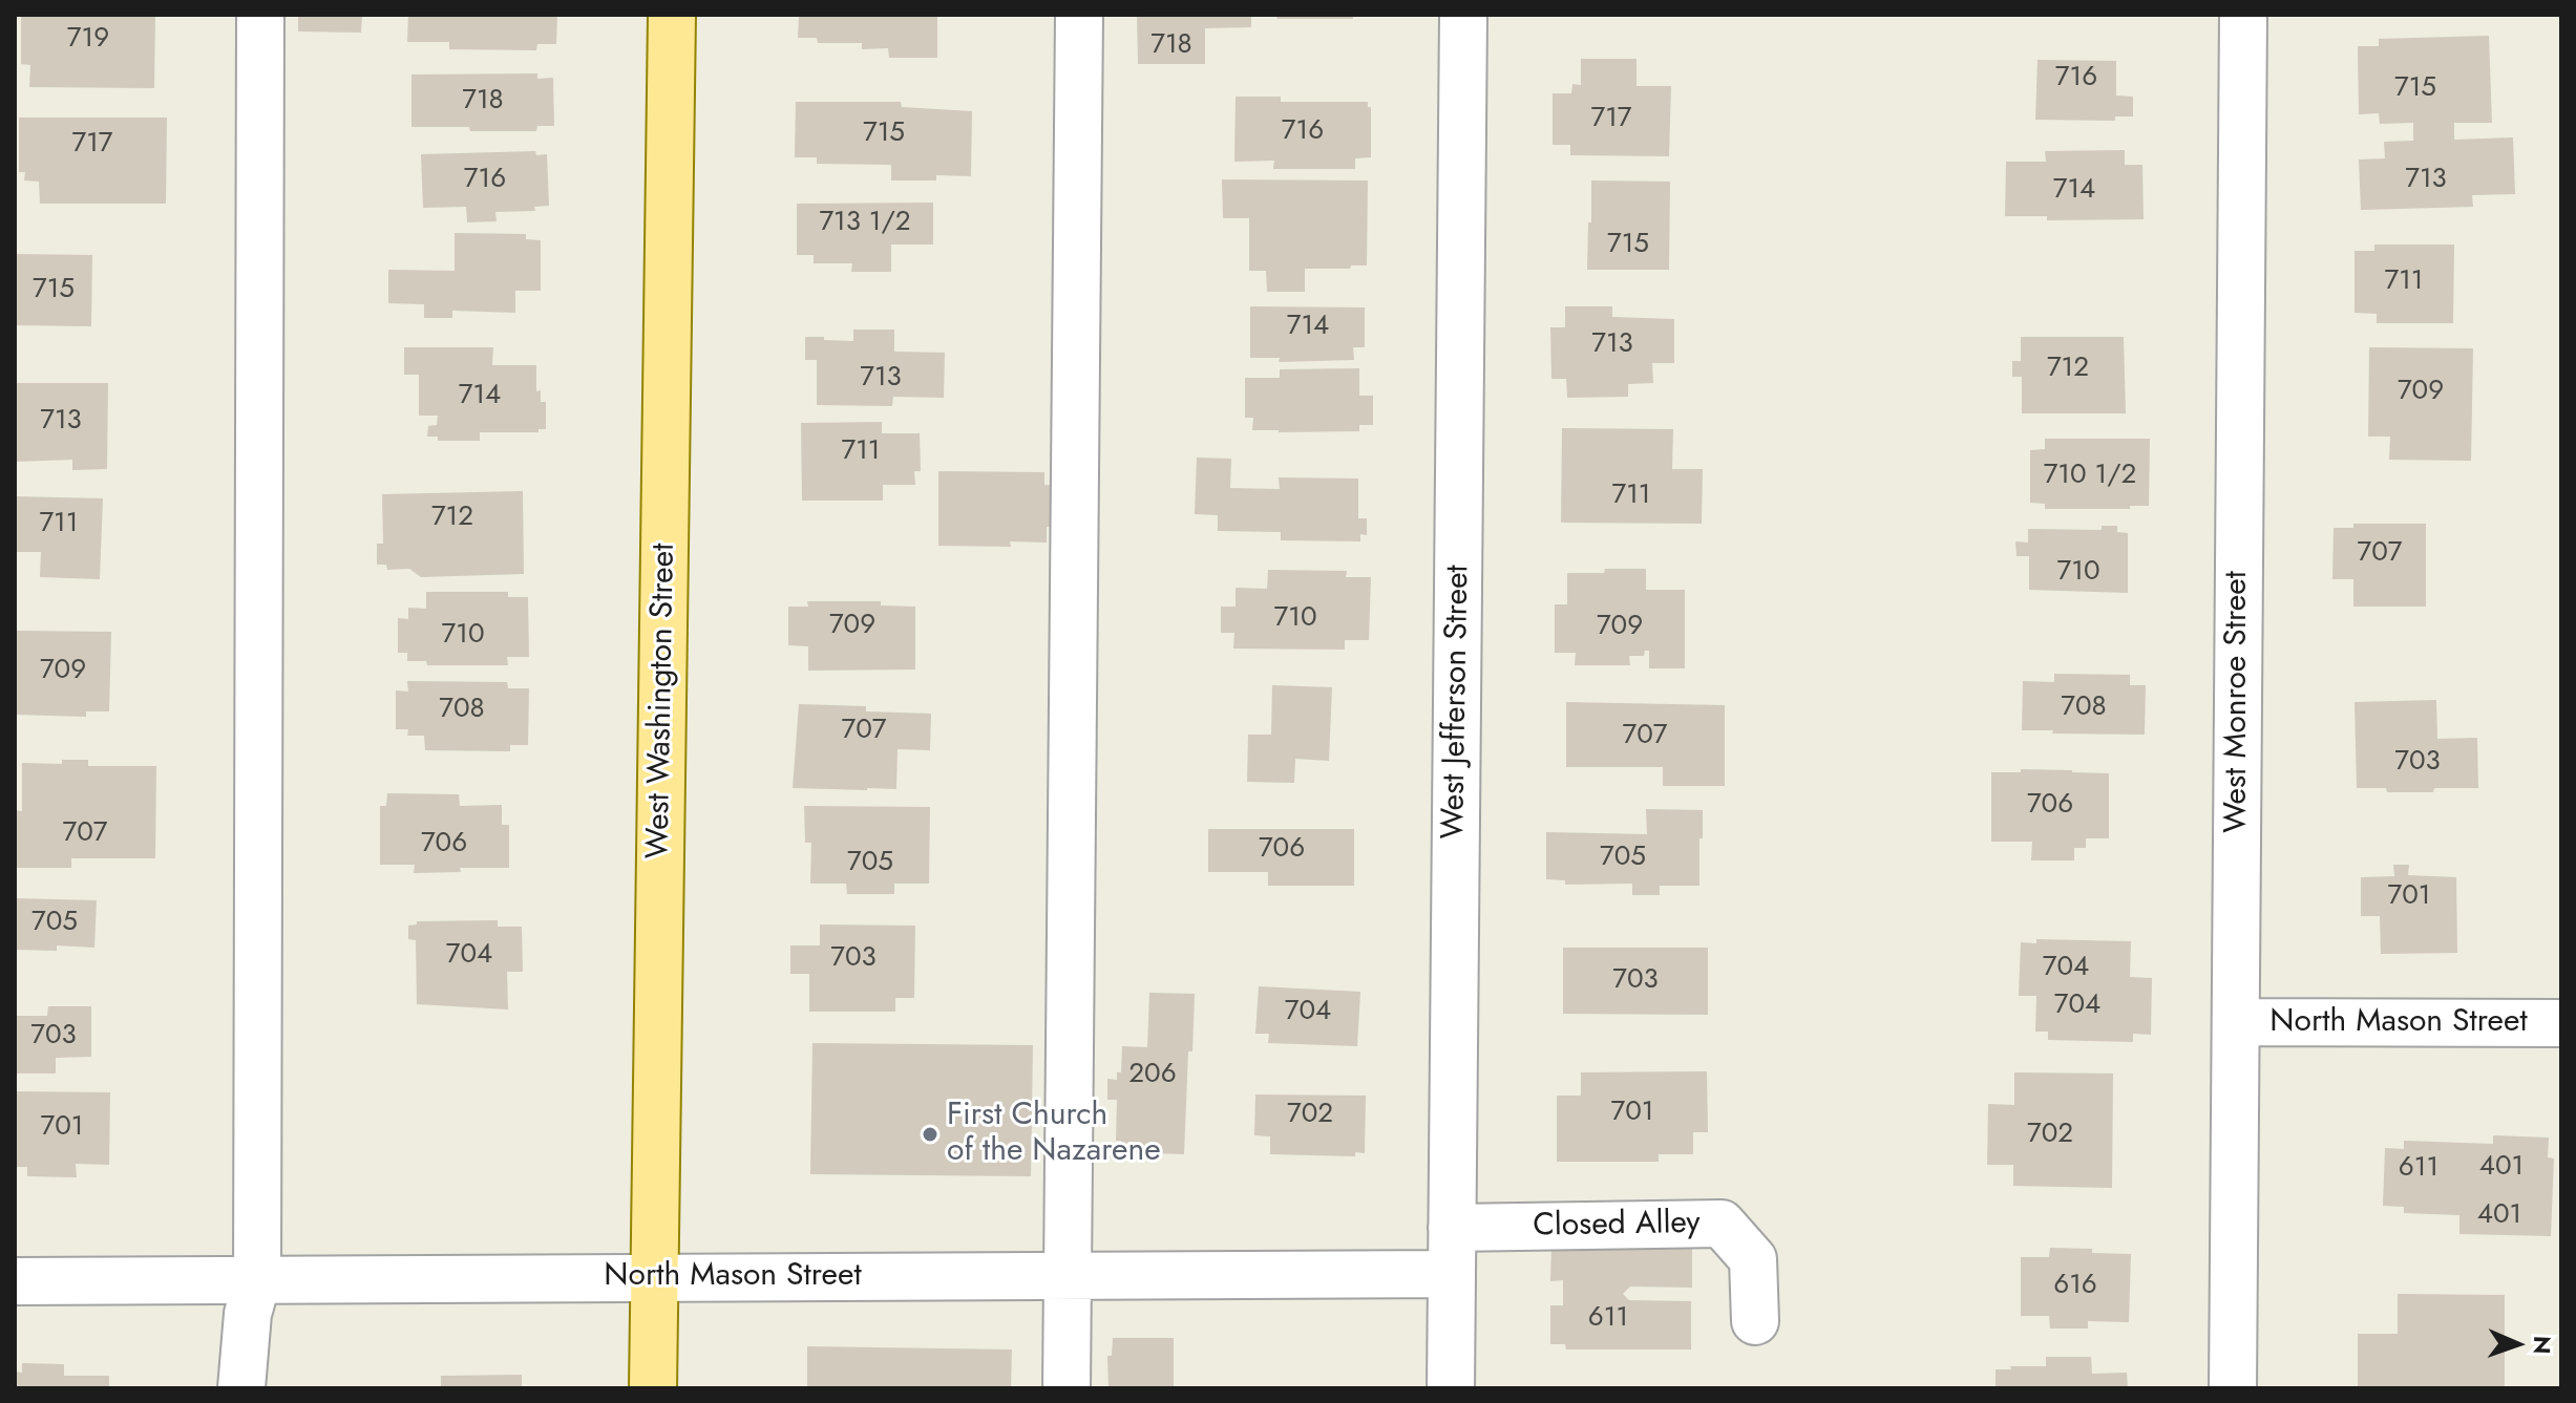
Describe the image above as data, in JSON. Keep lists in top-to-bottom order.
{
  "streets": {
    "main road": ["West Washington Street"],
    "street": [
      "West Jefferson Street",
      "West Monroe Street",
      "North Mason Street",
      "Closed Alley"
    ]
  },
  "crossings": [
    ["West Washington Street", "North Mason Street"],
    ["West Jefferson Street", "North Mason Street"],
    ["West Jefferson Street", "Closed Alley"],
    ["West Monroe Street", "North Mason Street"]
  ],
  "places": ["First Church of the Nazarene"],
  "house_numbers": [
    "719",
    "718",
    "716",
    "715",
    "718",
    "717",
    "716",
    "715",
    "717",
    "716",
    "713",
    "714",
    "713 1/2",
    "715",
    "711",
    "715",
    "714",
    "713",
    "712",
    "713",
    "709",
    "714",
    "713",
    "711",
    "710 1/2",
    "711",
    "712",
    "711",
    "707",
    "710",
    "710",
    "709",
    "709",
    "710",
    "709",
    "708",
    "708",
    "707",
    "707",
    "703",
    "706",
    "707",
    "706",
    "706",
    "705",
    "705",
    "701",
    "705",
    "704",
    "703",
    "704",
    "703",
    "704",
    "704",
    "703",
    "206",
    "701",
    "702",
    "701",
    "702",
    "401",
    "611",
    "401",
    "616",
    "611"
  ],
  "north": "right"
}
